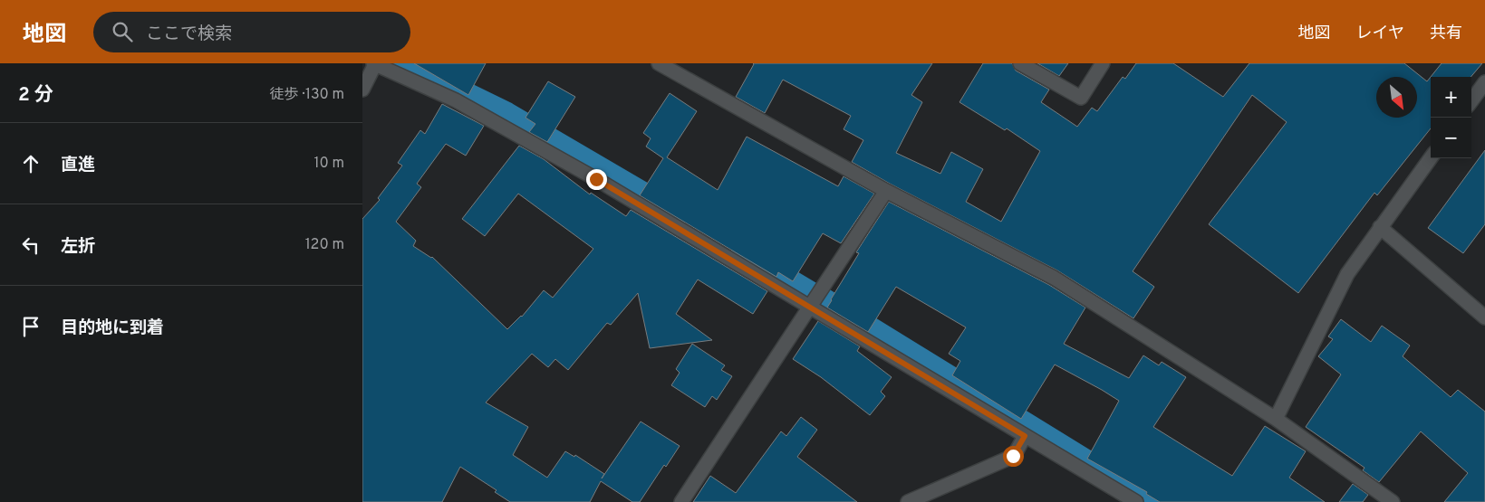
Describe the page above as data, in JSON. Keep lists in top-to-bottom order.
{
  "north": "bottom right",
  "page": {
    "header": "地図",
    "search": "ここで検索",
    "nav": ["地図", "レイヤ", "共有"],
    "heading": ["2 分", "徒歩 · 130 m"],
    "map_buttons": ["+", "−"],
    "list": [
      ["直進", "10 m"],
      ["左折", "120 m"],
      "目的地に到着"
    ]
  }
}
